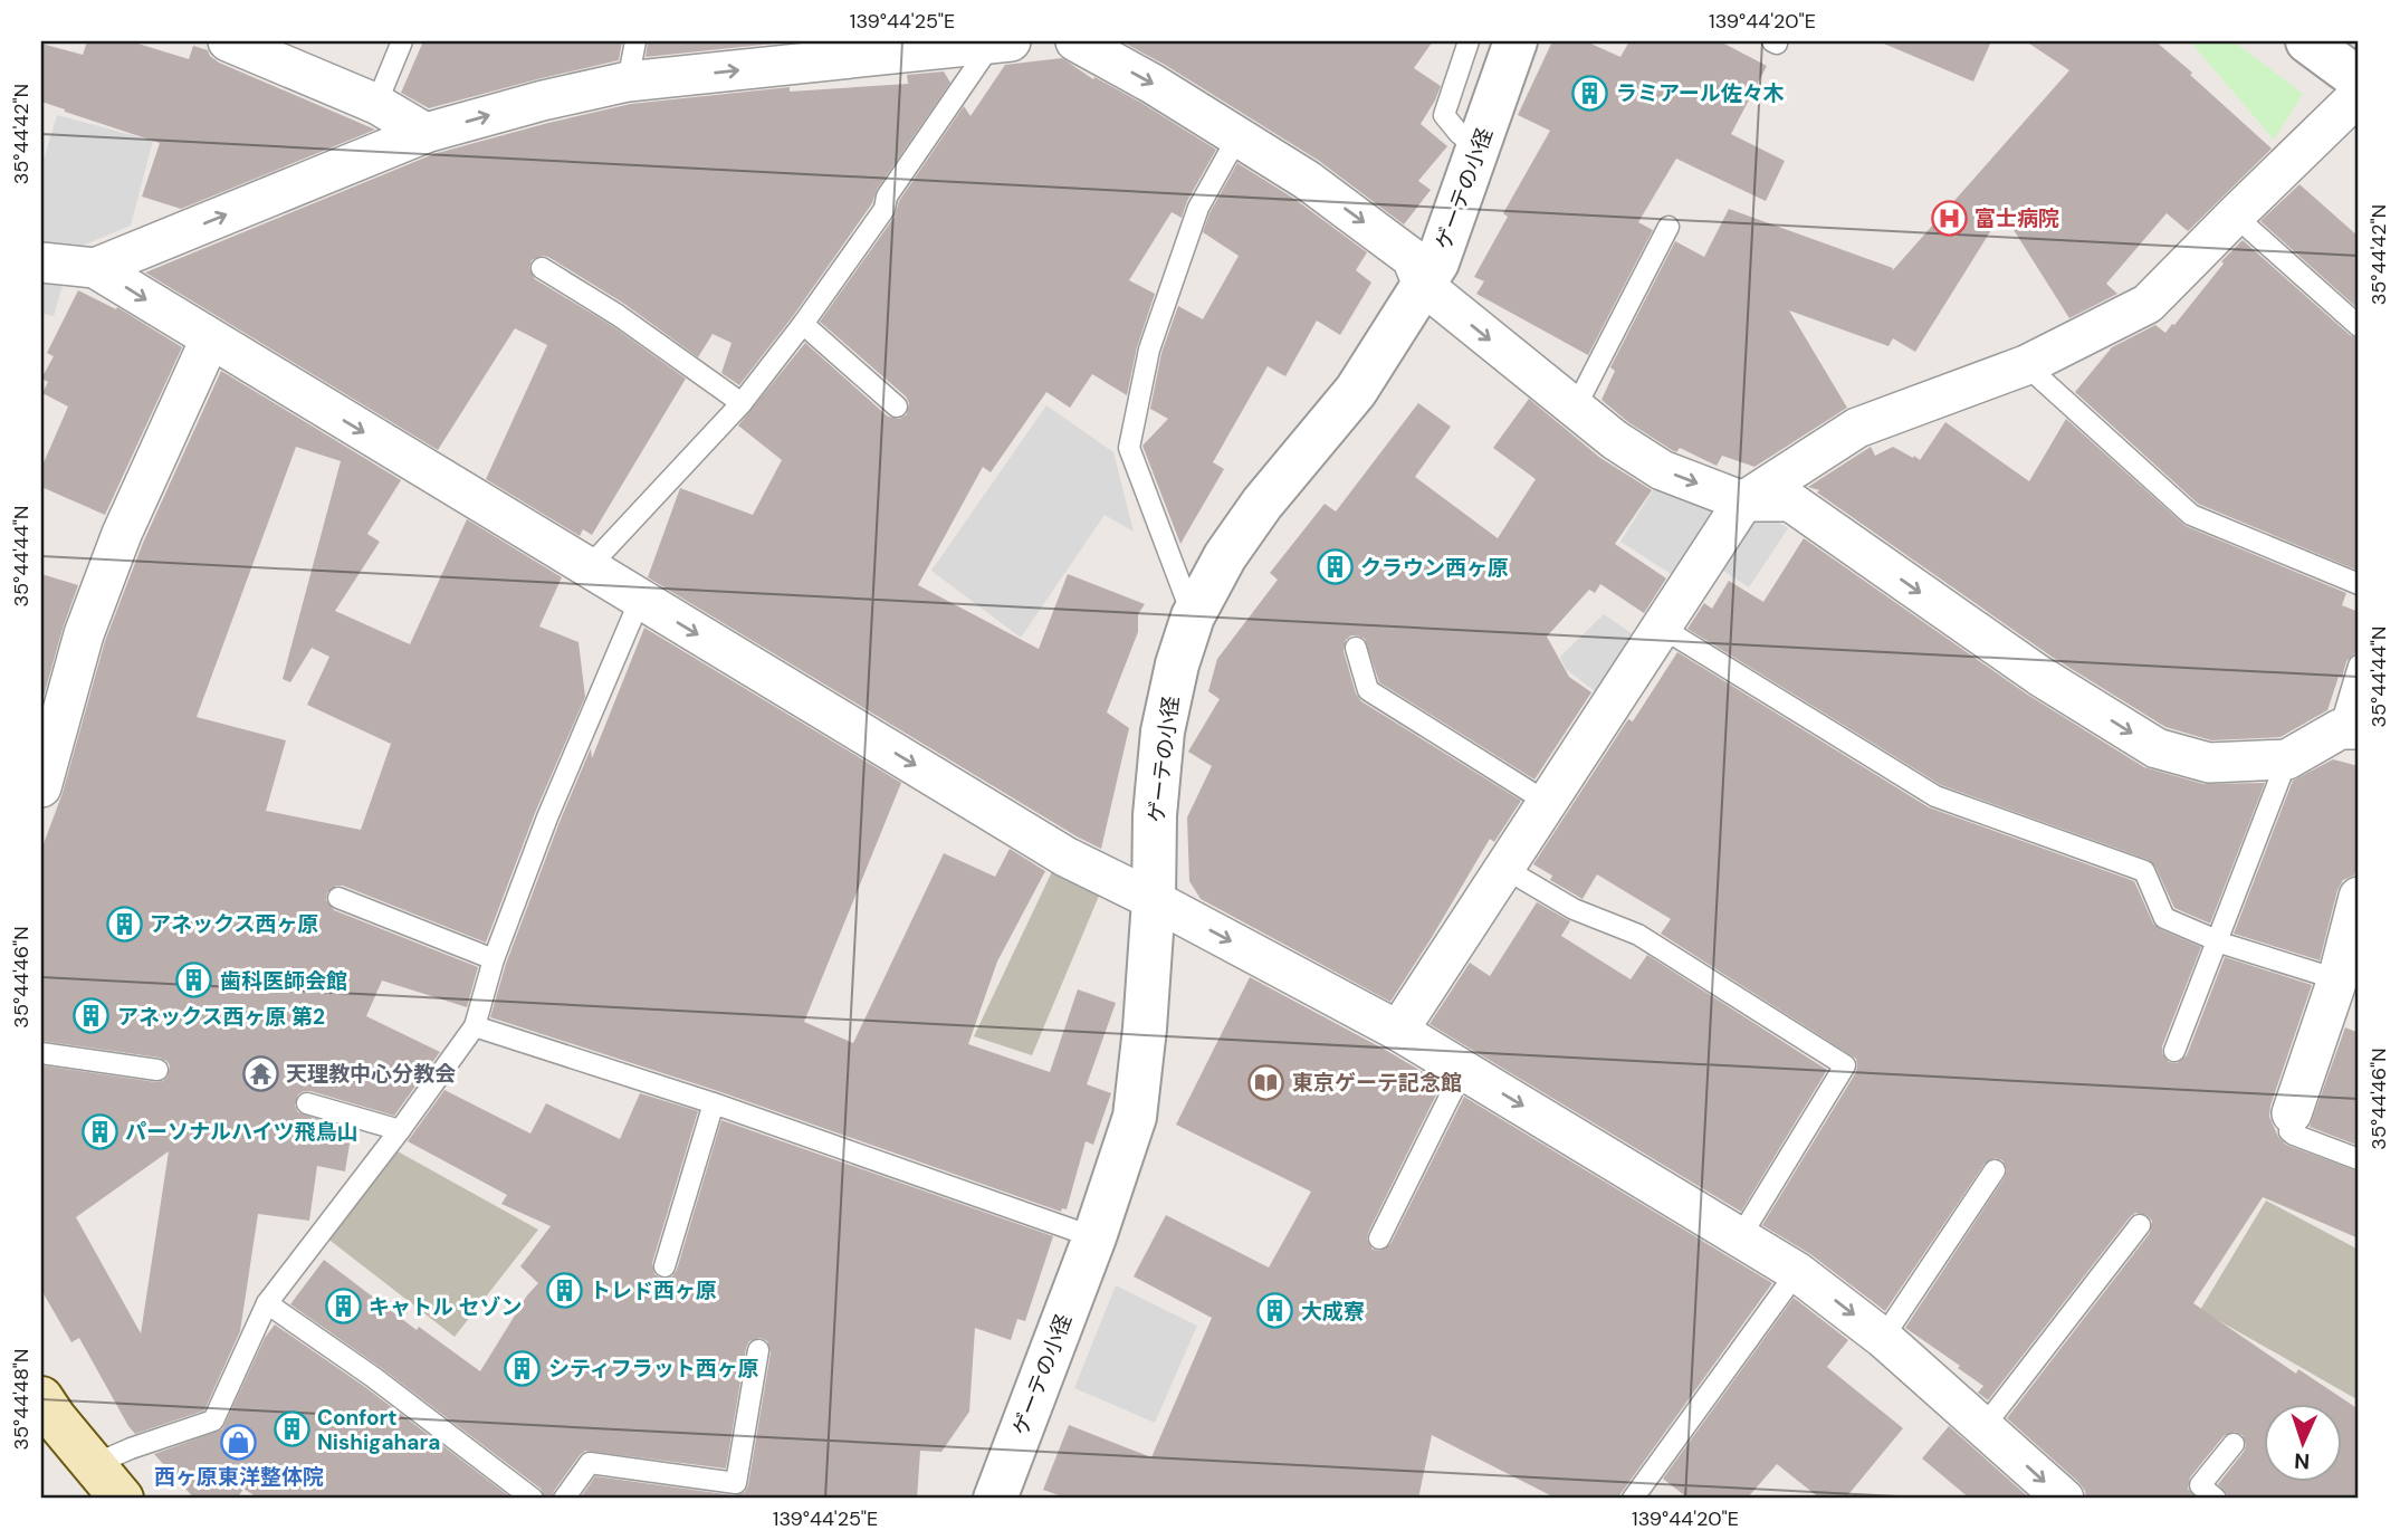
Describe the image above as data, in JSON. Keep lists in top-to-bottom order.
{
  "streets": {
    "street": ["ゲーテの小径"]
  },
  "places": {
    "building": [
      "ラミアール佐々木",
      "クラウン西ヶ原",
      "アネックス西ヶ原",
      "歯科医師会館",
      "アネックス西ヶ原 第2",
      "パーソナルハイツ飛鳥山",
      "トレド西ヶ原",
      "キャトル セゾン",
      "大成寮",
      "シティフラット西ヶ原",
      "Confort Nishigahara"
    ],
    "hospital": ["富士病院"],
    "temple": ["天理教中心分教会"],
    "library": ["東京ゲーテ記念館"],
    "shop": ["西ヶ原東洋整体院"]
  },
  "north": "bottom",
  "coordinates": [
    "139°44'25\"E",
    "139°44'20\"E",
    "35°44'42\"N",
    "35°44'44\"N",
    "35°44'46\"N",
    "35°44'48\"N"
  ]
}
